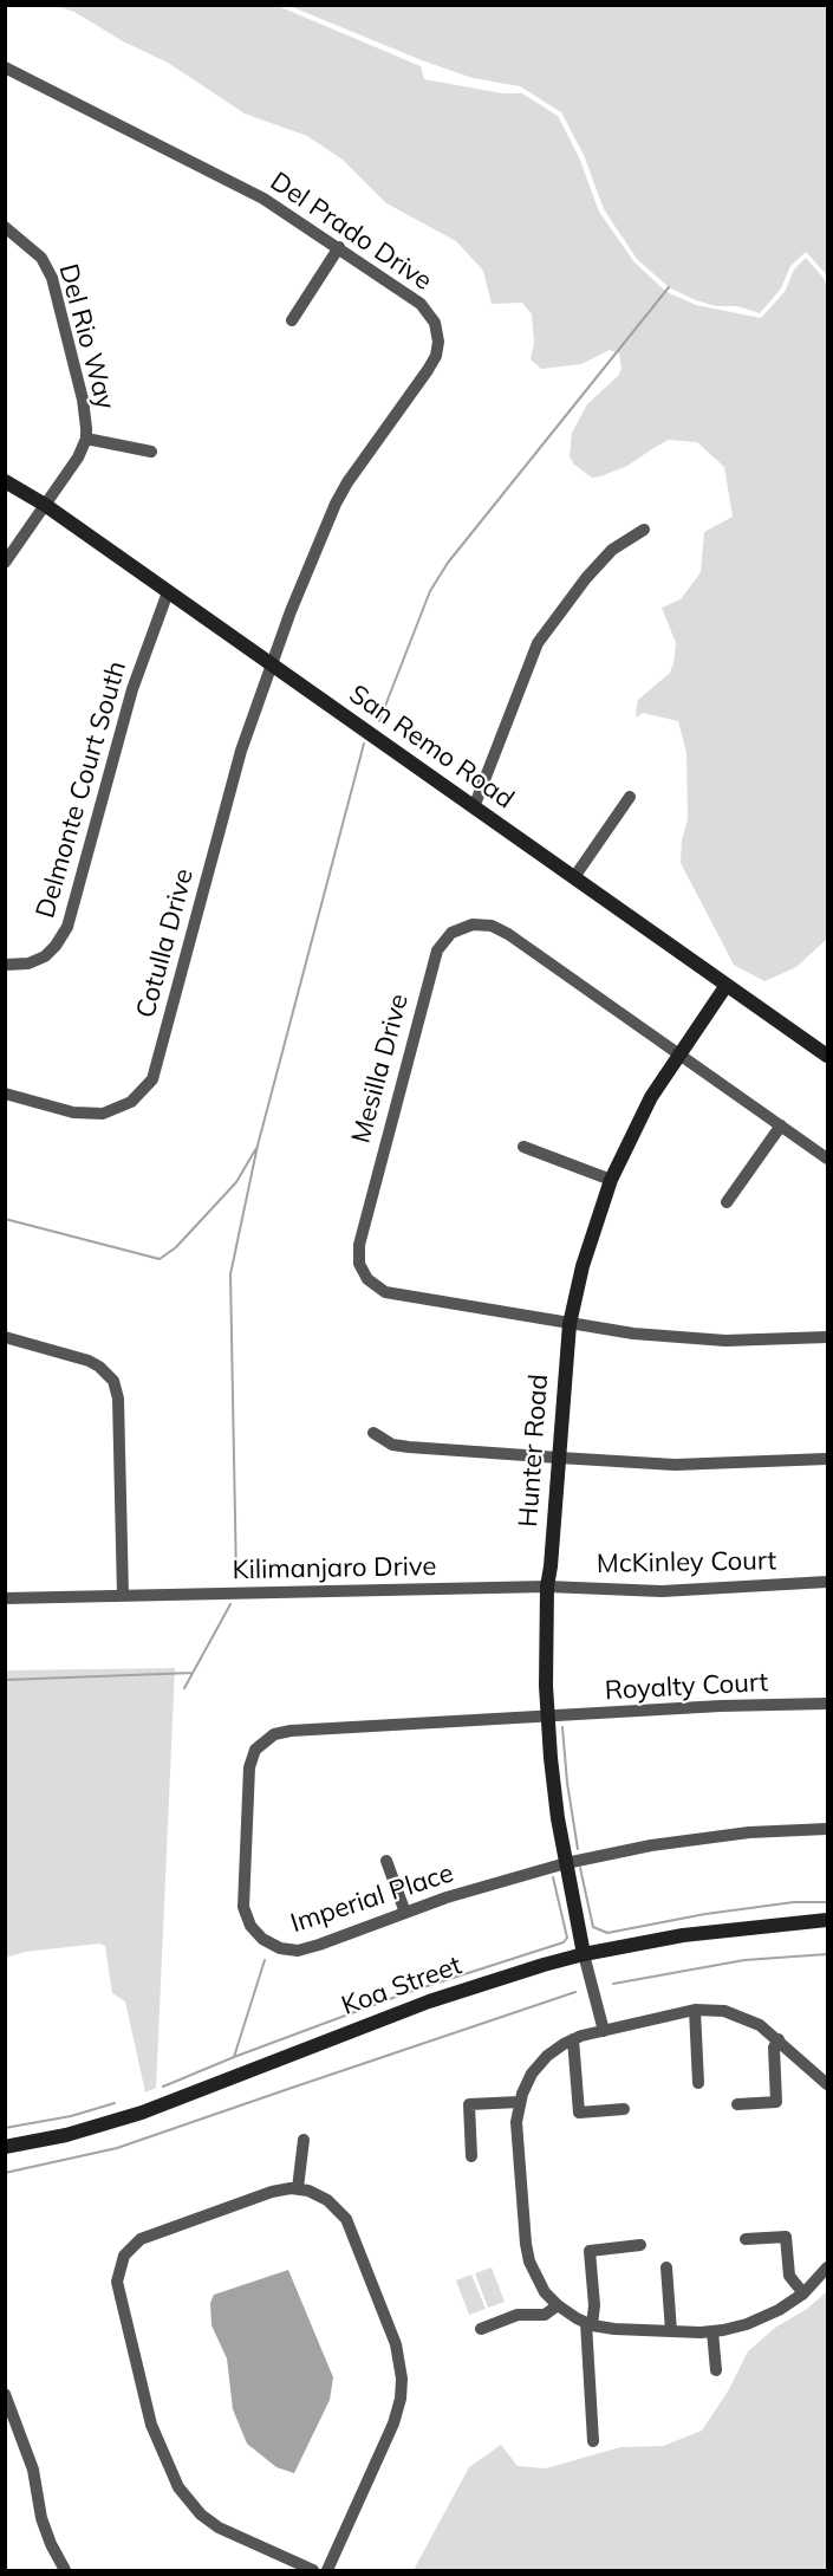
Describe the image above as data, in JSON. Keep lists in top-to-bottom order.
{
  "streets": {
    "street": [
      "Del Prado Drive",
      "Del Rio Way",
      "San Remo Road",
      "Delmonte Court South",
      "Cotulla Drive",
      "Mesilla Drive",
      "Hunter Road",
      "McKinley Court",
      "Kilimanjaro Drive",
      "Royalty Court",
      "Imperial Place",
      "Koa Street"
    ]
  },
  "crossings": [
    ["Del Prado Drive", "San Remo Road"],
    ["Del Prado Drive", "Cotulla Drive"],
    ["Del Rio Way", "San Remo Road"],
    ["San Remo Road", "Delmonte Court South"],
    ["San Remo Road", "Cotulla Drive"],
    ["San Remo Road", "Hunter Road"],
    ["Mesilla Drive", "Hunter Road"],
    ["Hunter Road", "McKinley Court"],
    ["Hunter Road", "Kilimanjaro Drive"],
    ["Hunter Road", "Royalty Court"],
    ["Hunter Road", "Imperial Place"],
    ["Hunter Road", "Koa Street"],
    ["McKinley Court", "Kilimanjaro Drive"],
    ["Royalty Court", "Imperial Place"]
  ]
}
